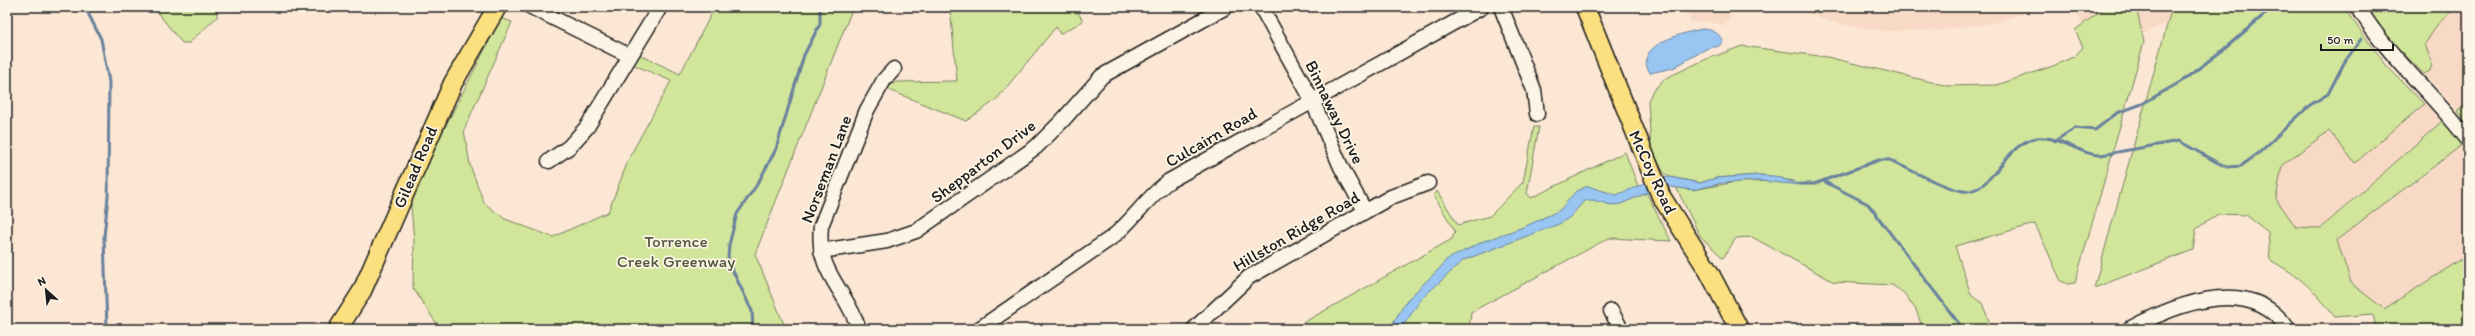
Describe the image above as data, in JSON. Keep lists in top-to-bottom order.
{
  "streets": {
    "main road": ["Gilead Road", "McCoy Road"],
    "street": [
      "Binnaway Drive",
      "Culcairn Road",
      "Shepparton Drive",
      "Norseman Lane",
      "Hillston Ridge Road"
    ]
  },
  "crossings": [
    ["Binnaway Drive", "Culcairn Road"],
    ["Binnaway Drive", "Hillston Ridge Road"],
    ["Shepparton Drive", "Norseman Lane"]
  ],
  "parks": ["Torrence Creek Greenway"],
  "scale_bar": "50 m",
  "north": "top left"
}
